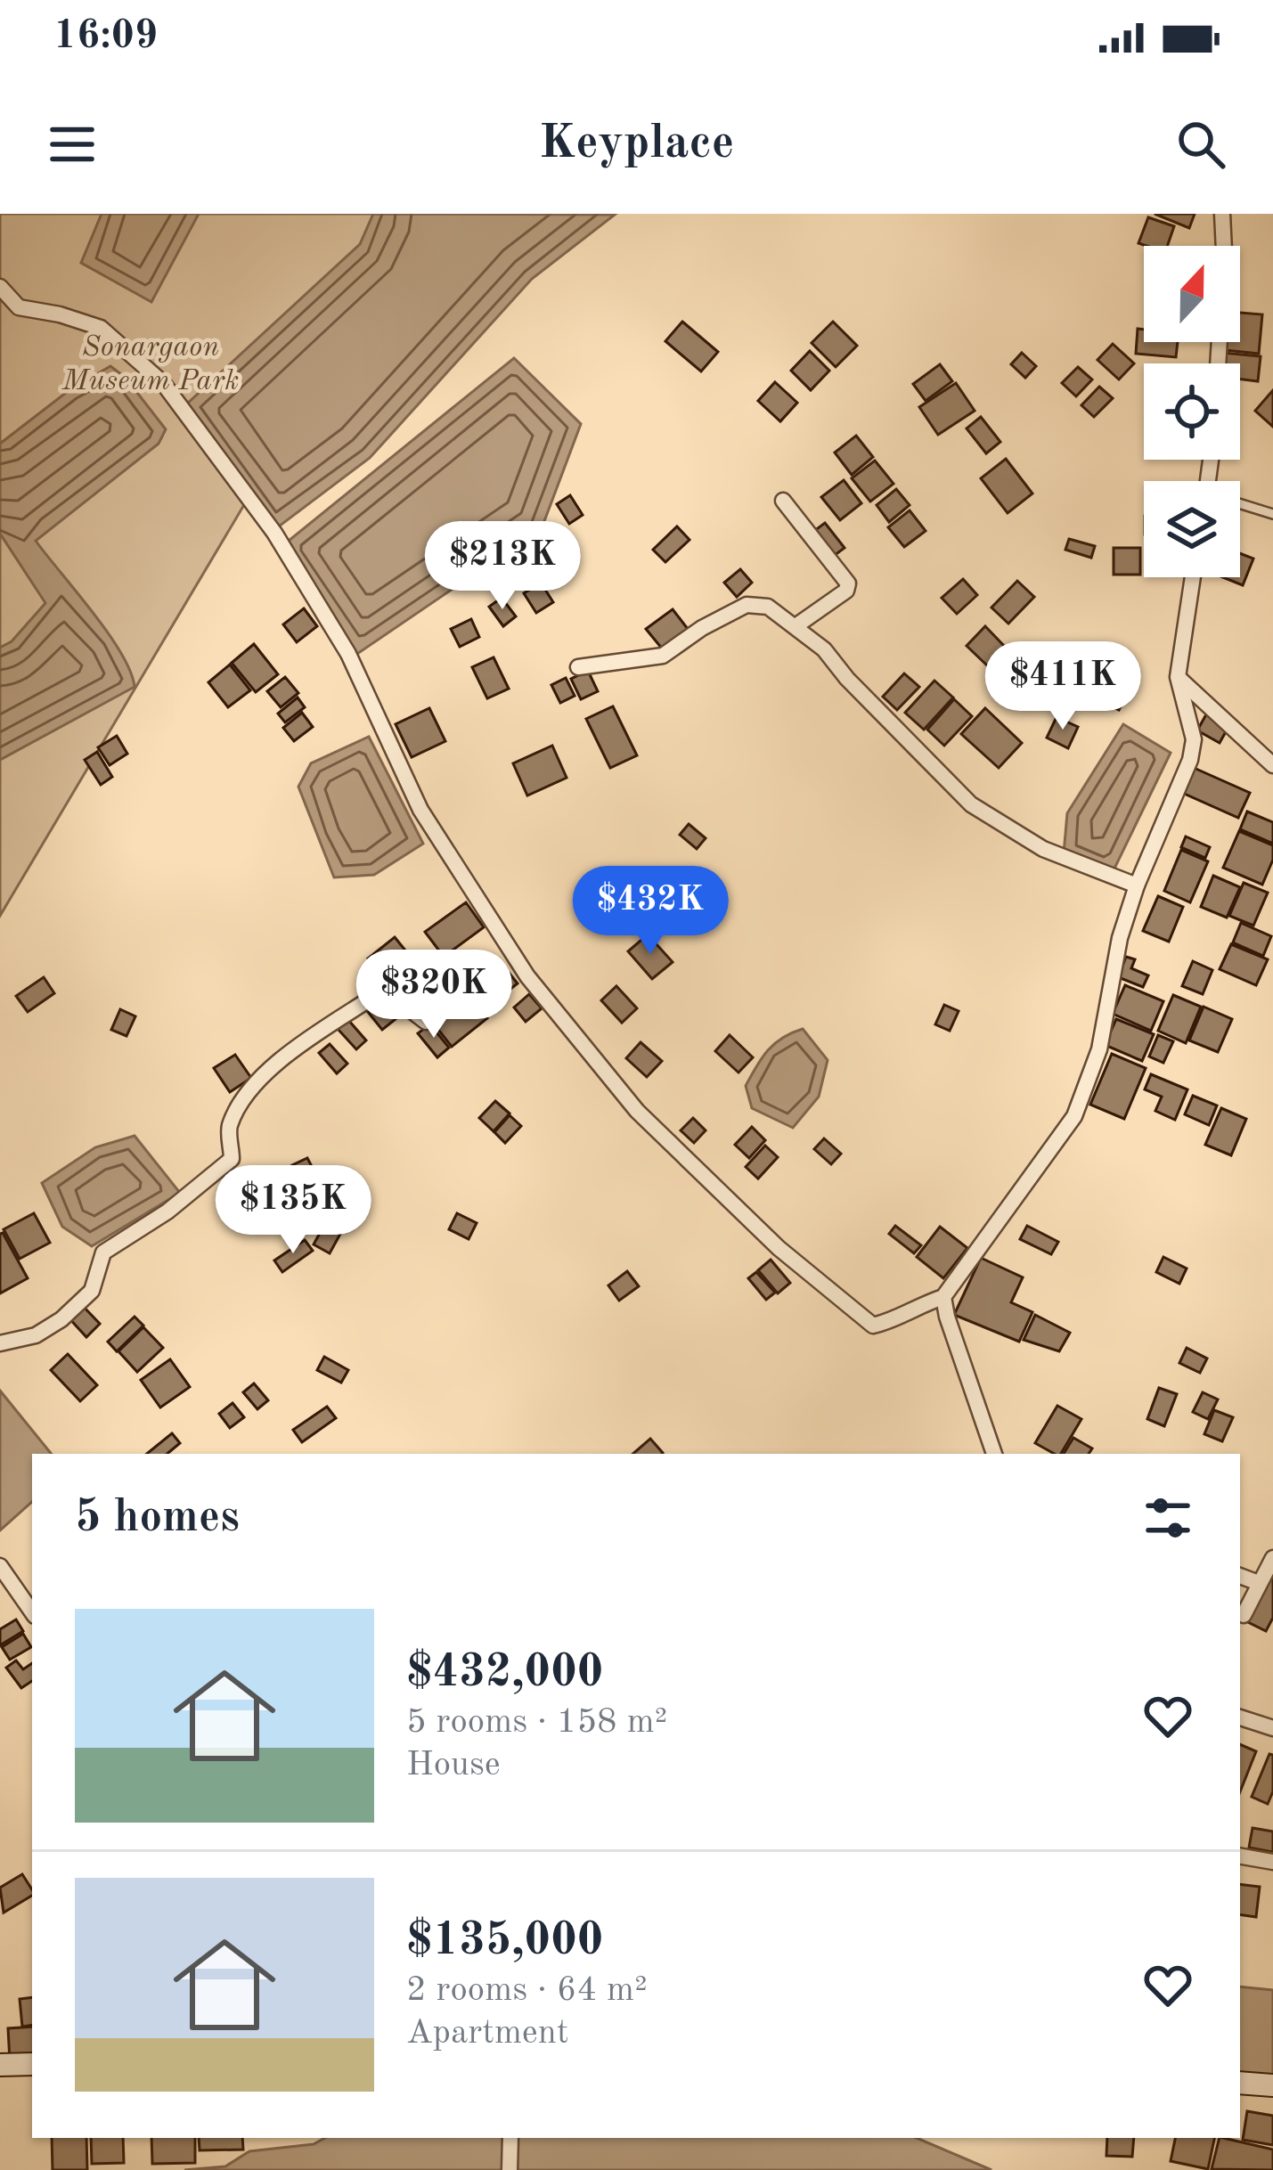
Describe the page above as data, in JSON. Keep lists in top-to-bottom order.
{
  "parks": ["Sonargaon Museum Park"],
  "north": "top",
  "page": {
    "status": "16:09",
    "header": "Keyplace",
    "price": [
      "$213K",
      "$411K",
      "$432K",
      "$320K",
      "$135K"
    ],
    "heading": "5 homes",
    "list": [
      {
        "name": "$432,000",
        "note": "5 rooms · 158 m² · House"
      },
      {
        "name": "$135,000",
        "note": "2 rooms · 64 m² · Apartment"
      }
    ]
  }
}
